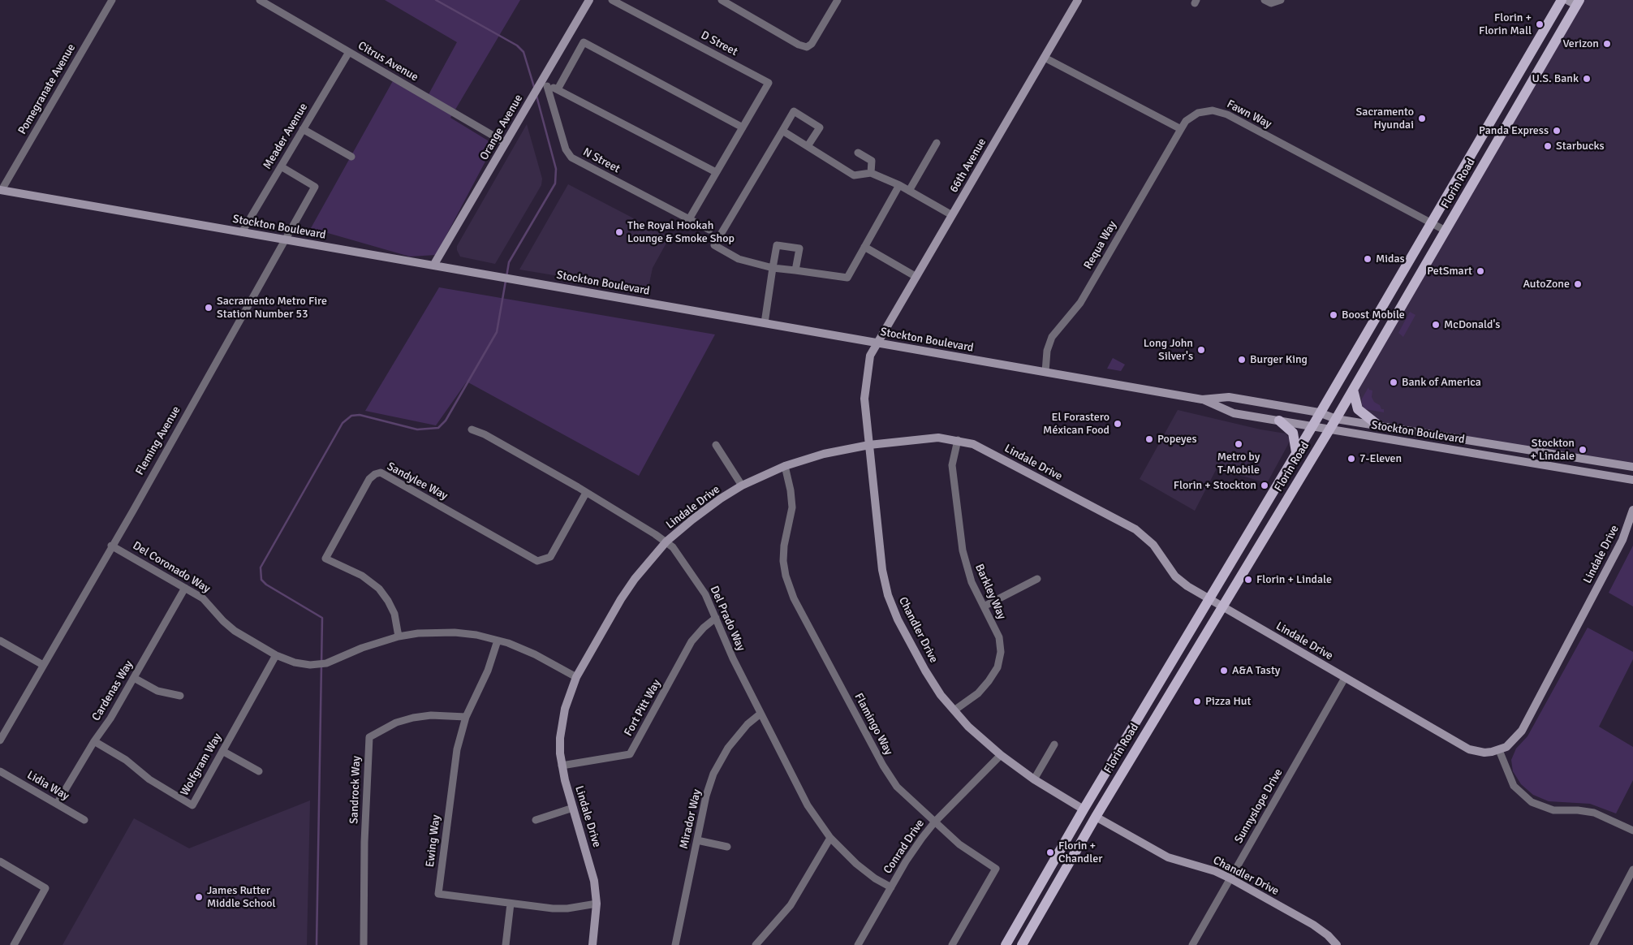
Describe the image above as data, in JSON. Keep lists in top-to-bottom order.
{
  "streets": {
    "main road": ["Florin Road"],
    "street": [
      "D Street",
      "Citrus Avenue",
      "Pomegranate Avenue",
      "Fawn Way",
      "Orange Avenue",
      "Meader Avenue",
      "N Street",
      "66th Avenue",
      "Stockton Boulevard",
      "Requa Way",
      "Fleming Avenue",
      "Lindale Drive",
      "Sandylee Way",
      "Del Coronado Way",
      "Barkley Way",
      "Del Prado Way",
      "Chandler Drive",
      "Cardenas Way",
      "Fort Pitt Way",
      "Flamingo Way",
      "Wolfgram Way",
      "Lidia Way",
      "Sandrock Way",
      "Sunnyslope Drive",
      "Mirador Way",
      "Ewing Way",
      "Conrad Drive"
    ]
  },
  "crossings": [
    ["Citrus Avenue", "Orange Avenue"],
    ["Citrus Avenue", "Meader Avenue"],
    ["Pomegranate Avenue", "Stockton Boulevard"],
    ["Fawn Way", "Florin Road"],
    ["Fawn Way", "Requa Way"],
    ["Orange Avenue", "N Street"],
    ["Orange Avenue", "Stockton Boulevard"],
    ["Meader Avenue", "Stockton Boulevard"],
    ["Meader Avenue", "Fleming Avenue"],
    ["66th Avenue", "Stockton Boulevard"],
    ["66th Avenue", "Chandler Drive"],
    ["Florin Road", "Stockton Boulevard"],
    ["Florin Road", "Lindale Drive"],
    ["Florin Road", "Chandler Drive"],
    ["Stockton Boulevard", "Requa Way"],
    ["Stockton Boulevard", "Fleming Avenue"],
    ["Stockton Boulevard", "Chandler Drive"],
    ["Fleming Avenue", "Del Coronado Way"],
    ["Lindale Drive", "Del Coronado Way"],
    ["Lindale Drive", "Barkley Way"],
    ["Lindale Drive", "Del Prado Way"],
    ["Lindale Drive", "Chandler Drive"],
    ["Lindale Drive", "Fort Pitt Way"],
    ["Lindale Drive", "Flamingo Way"],
    ["Lindale Drive", "Sunnyslope Drive"],
    ["Lindale Drive", "Ewing Way"],
    ["Sandylee Way", "Del Coronado Way"],
    ["Sandylee Way", "Del Prado Way"],
    ["Del Coronado Way", "Cardenas Way"],
    ["Del Coronado Way", "Wolfgram Way"],
    ["Del Coronado Way", "Ewing Way"],
    ["Barkley Way", "Chandler Drive"],
    ["Del Prado Way", "Fort Pitt Way"],
    ["Del Prado Way", "Mirador Way"],
    ["Del Prado Way", "Conrad Drive"],
    ["Chandler Drive", "Sunnyslope Drive"],
    ["Chandler Drive", "Conrad Drive"],
    ["Cardenas Way", "Wolfgram Way"],
    ["Cardenas Way", "Lidia Way"],
    ["Flamingo Way", "Conrad Drive"],
    ["Sandrock Way", "Ewing Way"]
  ],
  "places": [
    "Florin + Florin Mall",
    "Verizon",
    "U.S. Bank",
    "Sacramento Hyundai",
    "Panda Express",
    "Starbucks",
    "The Royal Hookah Lounge & Smoke Shop",
    "Midas",
    "PetSmart",
    "AutoZone",
    "Sacramento Metro Fire Station Number 53",
    "Boost Mobile",
    "McDonald's",
    "Long John Silver's",
    "Burger King",
    "Bank of America",
    "El Forastero Méxican Food",
    "Popeyes",
    "Metro by T-Mobile",
    "Stockton + Lindale",
    "7-Eleven",
    "Florin + Stockton",
    "Florin + Lindale",
    "A&A Tasty",
    "Pizza Hut",
    "Florin + Chandler",
    "James Rutter Middle School"
  ]
}
